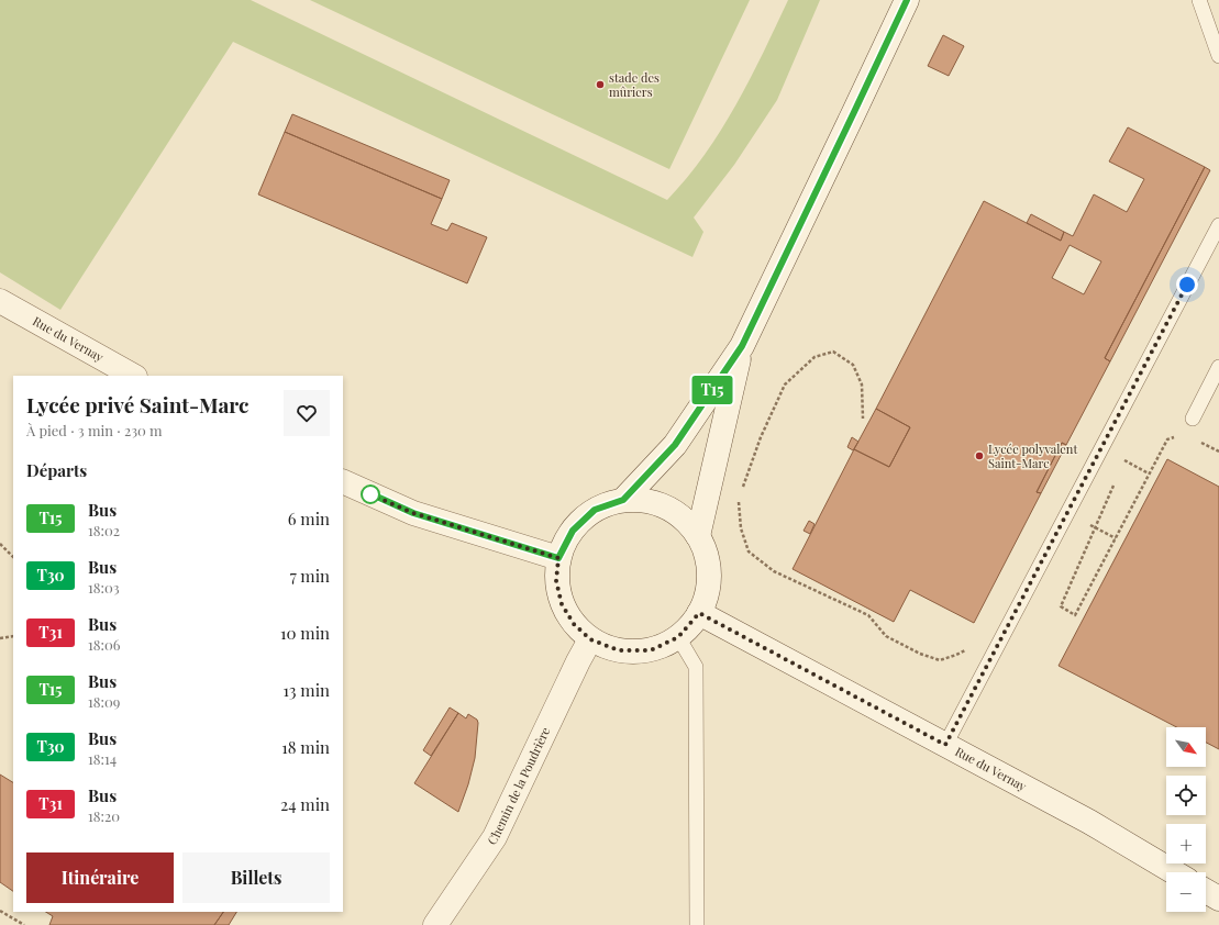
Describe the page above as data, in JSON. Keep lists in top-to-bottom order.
{
  "streets": {
    "street": ["Rue du Vernay", "Chemin de la Poudrière"]
  },
  "crossings": [
    ["Rue du Vernay", "Chemin de la Poudrière"]
  ],
  "places": ["stade des mûriers", "Lycée polyvalent Saint-Marc"],
  "lines": ["bus line T15"],
  "north": "bottom right",
  "page": {
    "on_map": "T15",
    "heading": [
      ["Lycée privé Saint-Marc", "À pied · 3 min · 230 m"],
      "Départs"
    ],
    "list": [
      {
        "mark": "T15",
        "name": "Bus",
        "note": "18:02",
        "value": "6 min"
      },
      {
        "mark": "T30",
        "name": "Bus",
        "note": "18:03",
        "value": "7 min"
      },
      {
        "mark": "T31",
        "name": "Bus",
        "note": "18:06",
        "value": "10 min"
      },
      {
        "mark": "T15",
        "name": "Bus",
        "note": "18:09",
        "value": "13 min"
      },
      {
        "mark": "T30",
        "name": "Bus",
        "note": "18:14",
        "value": "18 min"
      },
      {
        "mark": "T31",
        "name": "Bus",
        "note": "18:20",
        "value": "24 min"
      }
    ],
    "map_buttons": ["+", "−"],
    "buttons": ["Itinéraire", "Billets"]
  }
}
